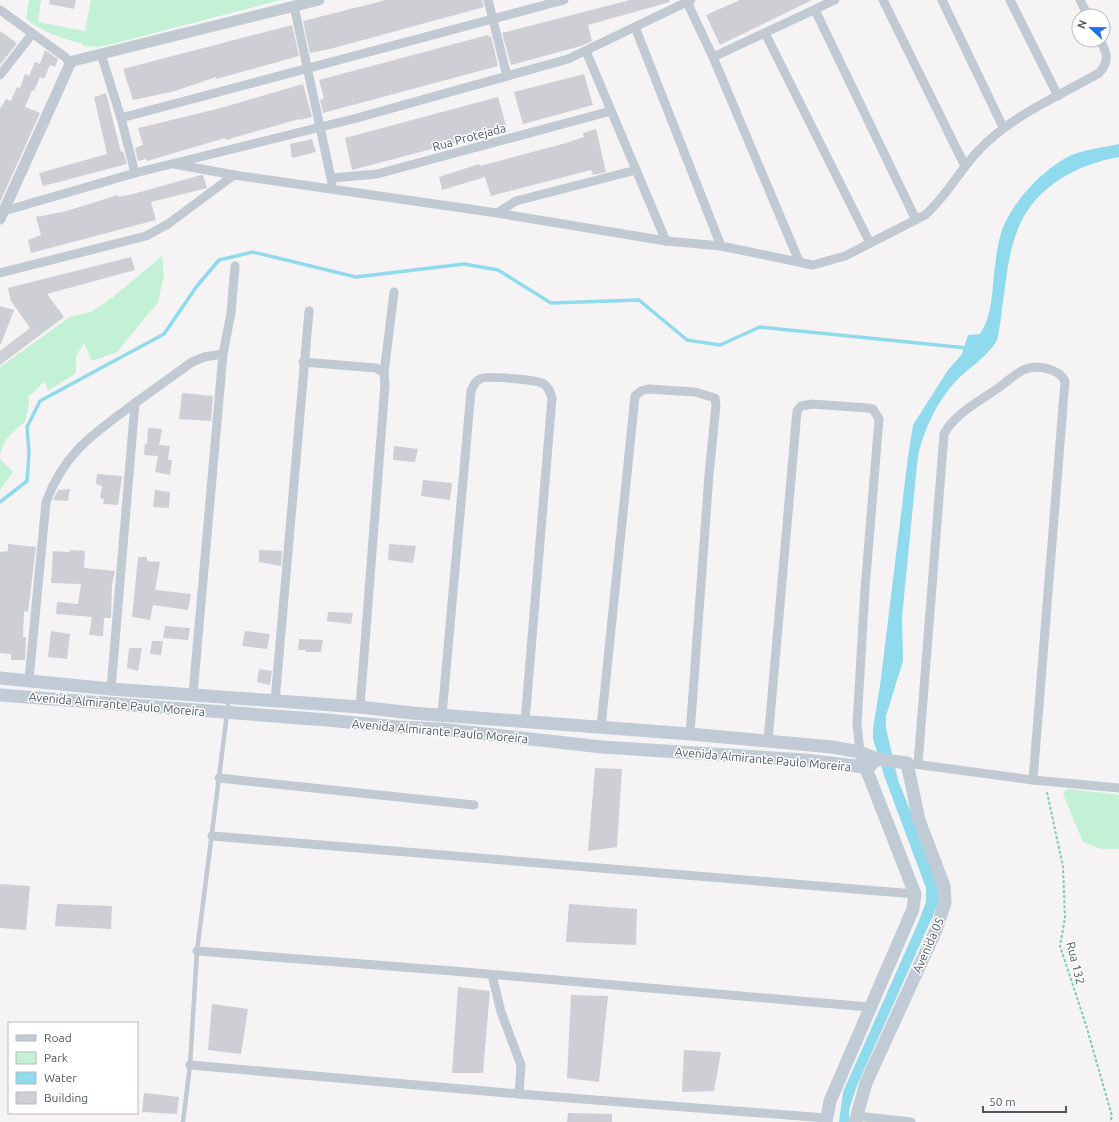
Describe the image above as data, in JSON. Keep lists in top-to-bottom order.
{
  "streets": {
    "main road": ["Avenida Almirante Paulo Moreira", "Avenida 05"],
    "street": ["Rua Protejada"],
    "path": ["Rua 132"]
  },
  "crossings": [
    ["Avenida Almirante Paulo Moreira", "Avenida 05"],
    ["Avenida Almirante Paulo Moreira", "Rua 132"]
  ],
  "legend": [
    "Road",
    "Park",
    "Water",
    "Building"
  ],
  "scale_bar": "50 m",
  "north": "left"
}
